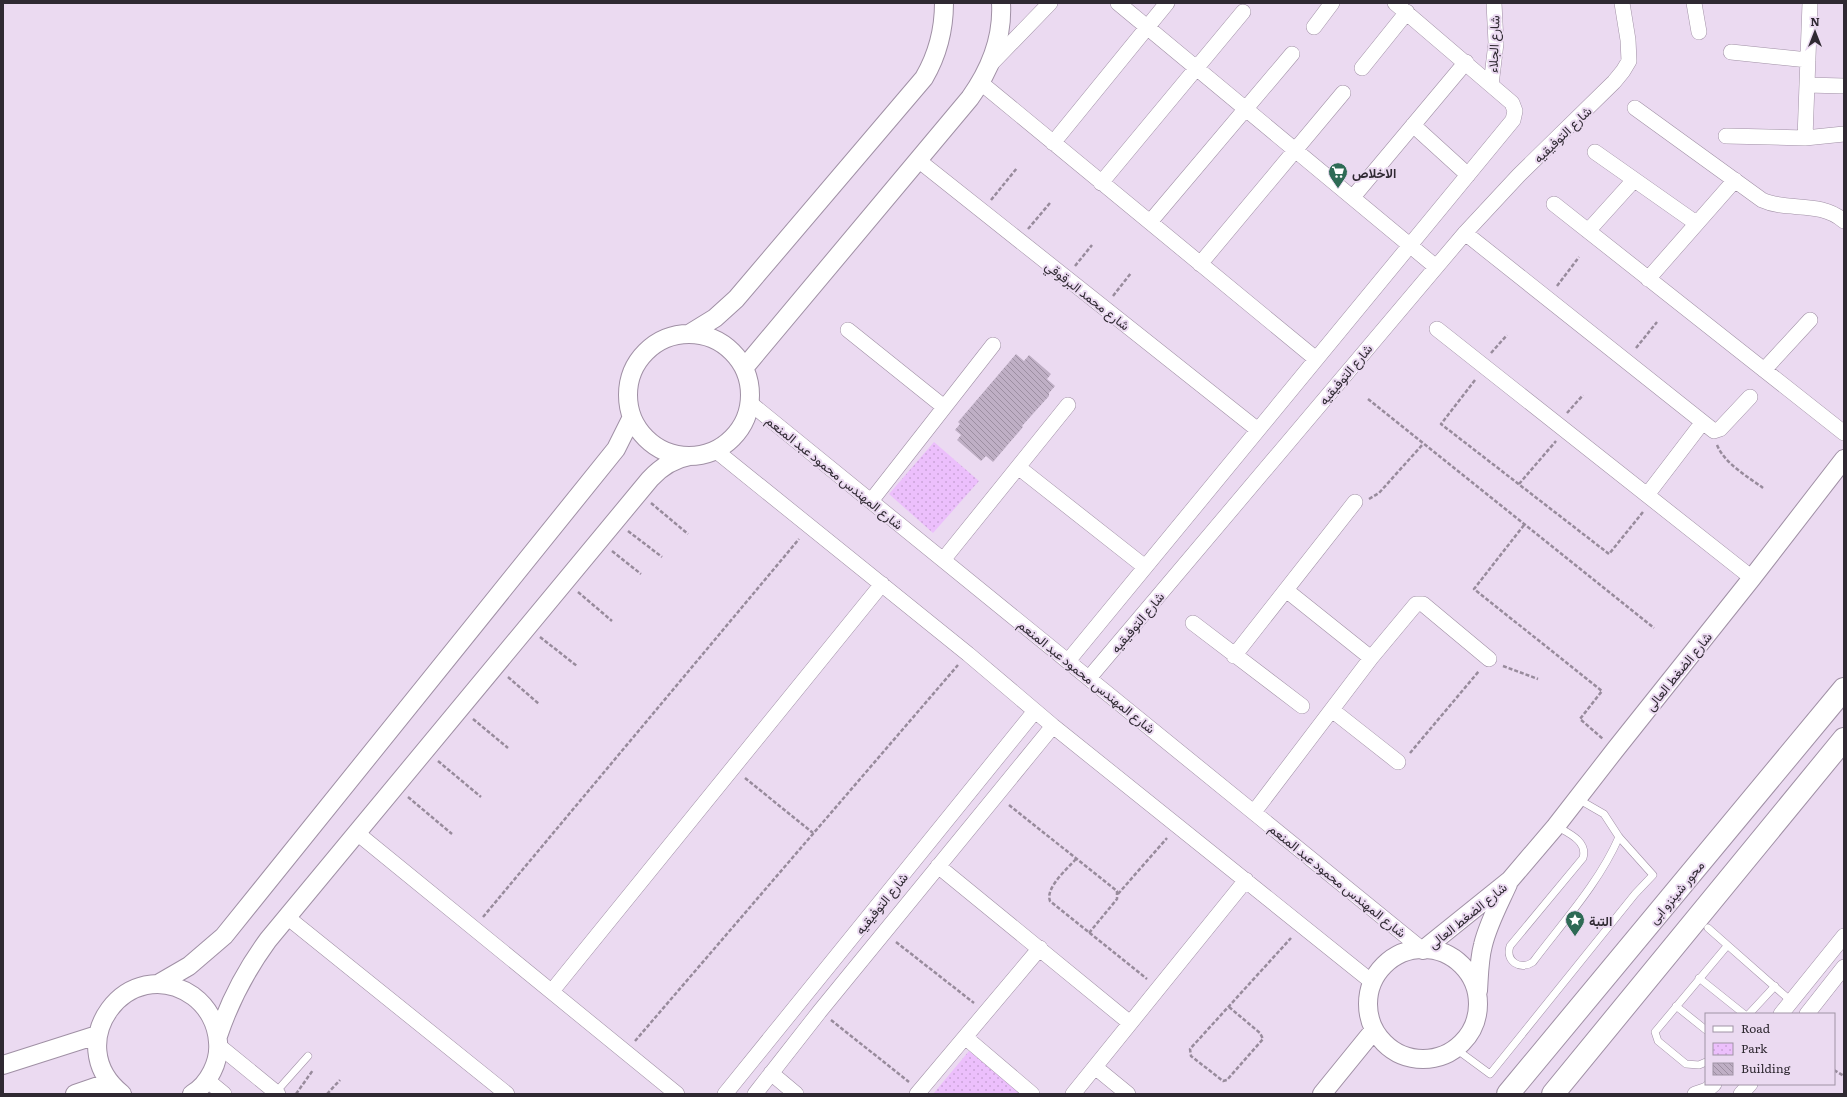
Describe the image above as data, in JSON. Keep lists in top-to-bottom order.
{
  "streets": {
    "main road": ["محور شينزو ابى"],
    "street": [
      "شارع الجلاء",
      "شارع التوفيقيه",
      "شارع محمد البرقوقي",
      "شارع المهندس محمود عبد المنعم",
      "شارع الضغط العالى"
    ]
  },
  "crossings": [
    ["شارع التوفيقيه", "شارع المهندس محمود عبد المنعم"],
    ["شارع المهندس محمود عبد المنعم", "شارع الضغط العالى"]
  ],
  "places": {
    "supermarket": ["الاخلاص"],
    "place": ["التبة"]
  },
  "legend": ["Road", "Park", "Building"],
  "north": "top"
}
